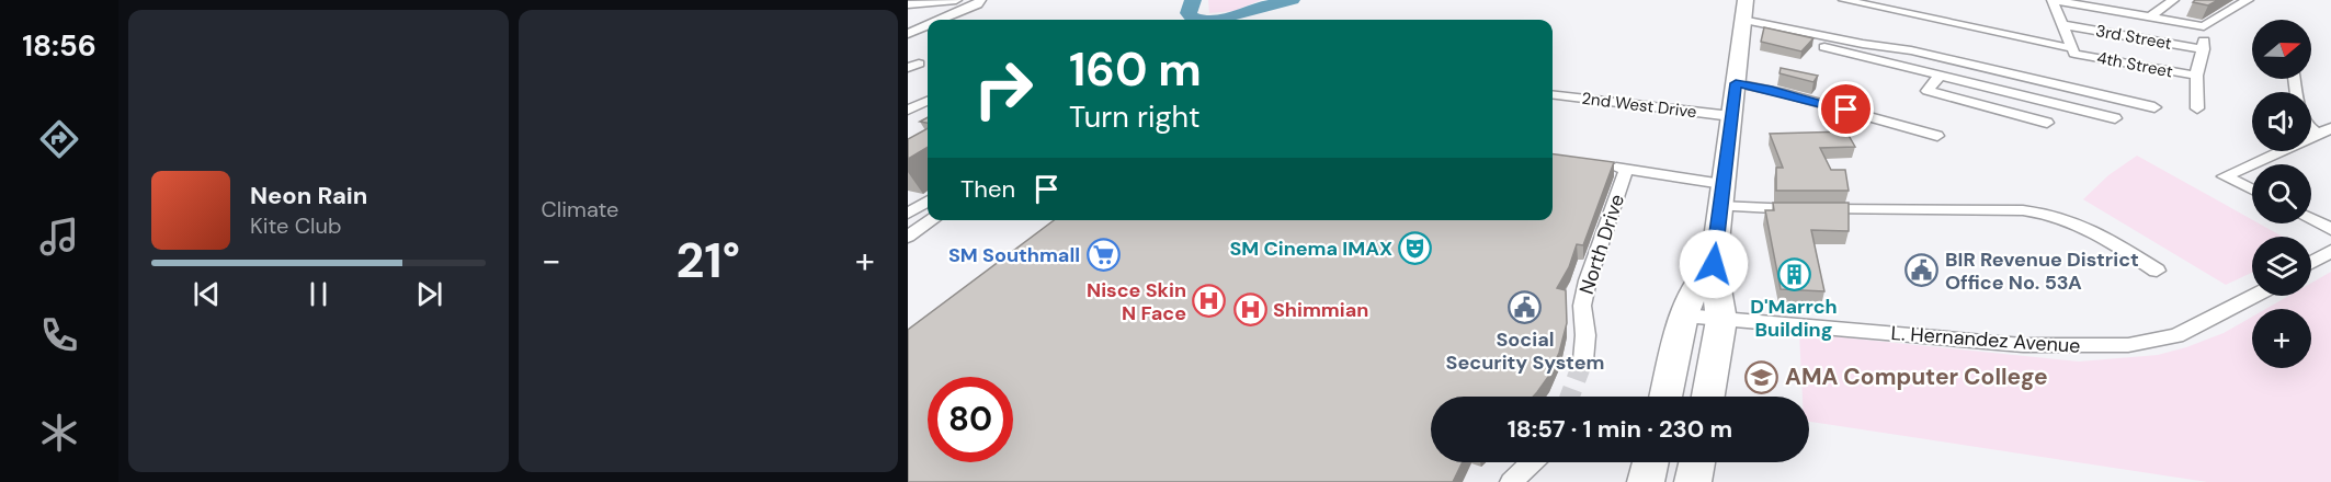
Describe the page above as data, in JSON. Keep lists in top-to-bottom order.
{
  "streets": {
    "street": [
      "3rd Street",
      "4th Street",
      "2nd West Drive",
      "North Drive",
      "L. Hernandez Avenue"
    ]
  },
  "places": {
    "theatre": ["SM Cinema IMAX"],
    "supermarket": ["SM Southmall"],
    "public building": ["BIR Revenue District Office No. 53A", "Social Security System"],
    "building": ["D'Marrch Building"],
    "hospital": ["Nisce Skin N Face", "Shimmian"],
    "school or university": ["AMA Computer College"]
  },
  "north": "right",
  "page": {
    "tabs": "18:56",
    "tile": "Climate",
    "map_buttons": "+",
    "turn": ["160 m", "Turn right"],
    "then": "Then",
    "song": ["Neon Rain", "Kite Club"],
    "heat": ["−", "21°", "+"],
    "limit": "80",
    "trip": "18:57 · 1 min · 230 m"
  }
}
